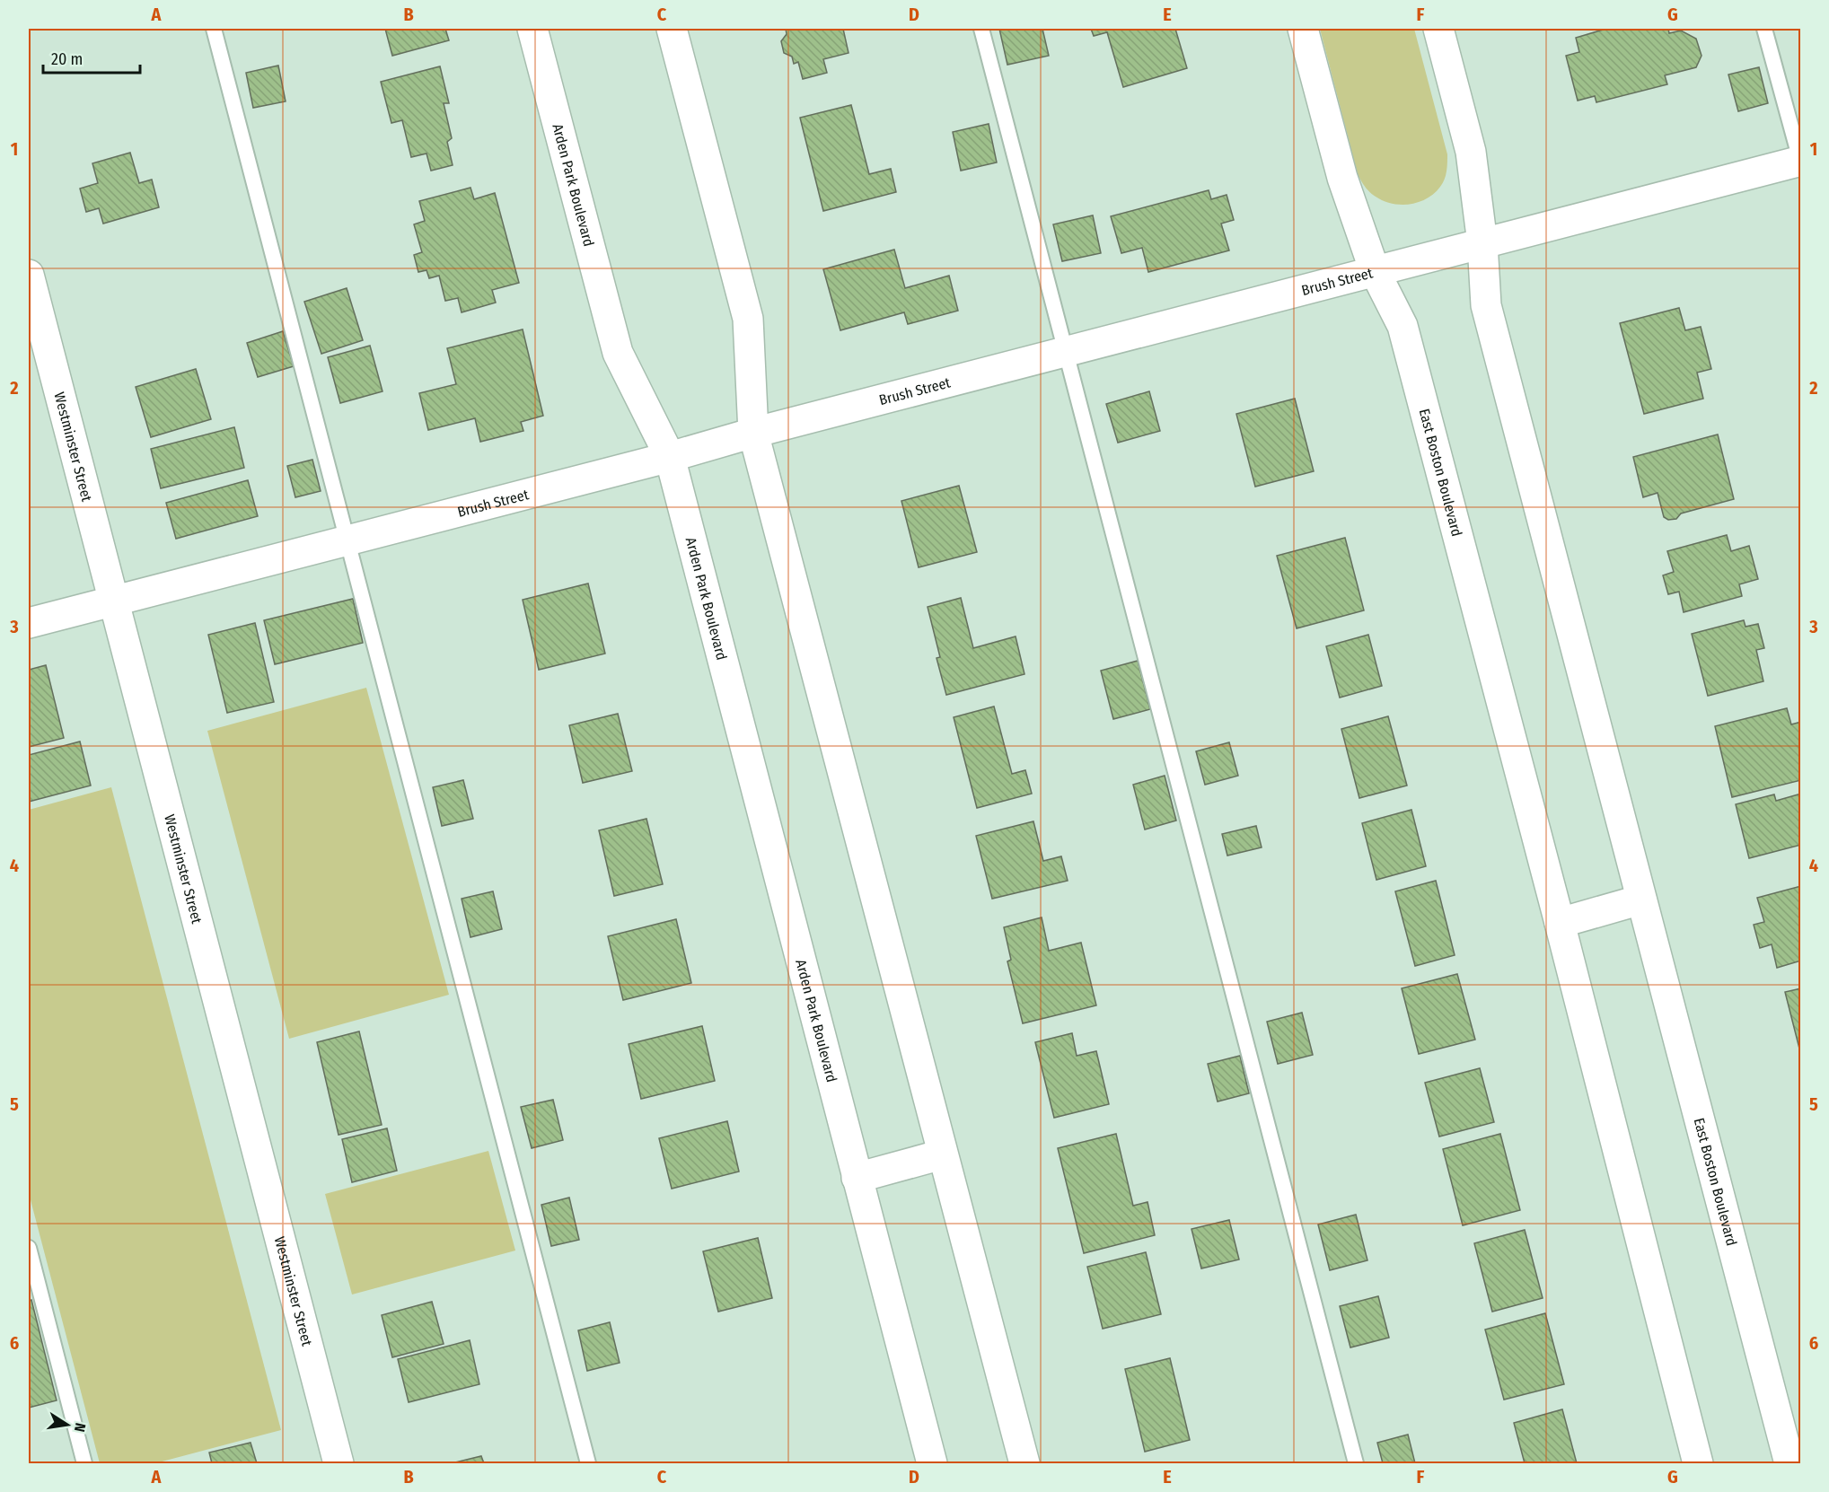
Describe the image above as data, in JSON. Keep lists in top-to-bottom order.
{
  "streets": {
    "street": [
      "Arden Park Boulevard",
      "Brush Street",
      "Westminster Street",
      "East Boston Boulevard"
    ]
  },
  "crossings": [
    ["Arden Park Boulevard", "Brush Street"],
    ["Brush Street", "Westminster Street"],
    ["Brush Street", "East Boston Boulevard"]
  ],
  "scale_bar": "20 m",
  "north": "right",
  "grid": {
    "columns": [
      "A",
      "B",
      "C",
      "D",
      "E",
      "F",
      "G"
    ],
    "rows": [
      "1",
      "2",
      "3",
      "4",
      "5",
      "6"
    ]
  }
}
